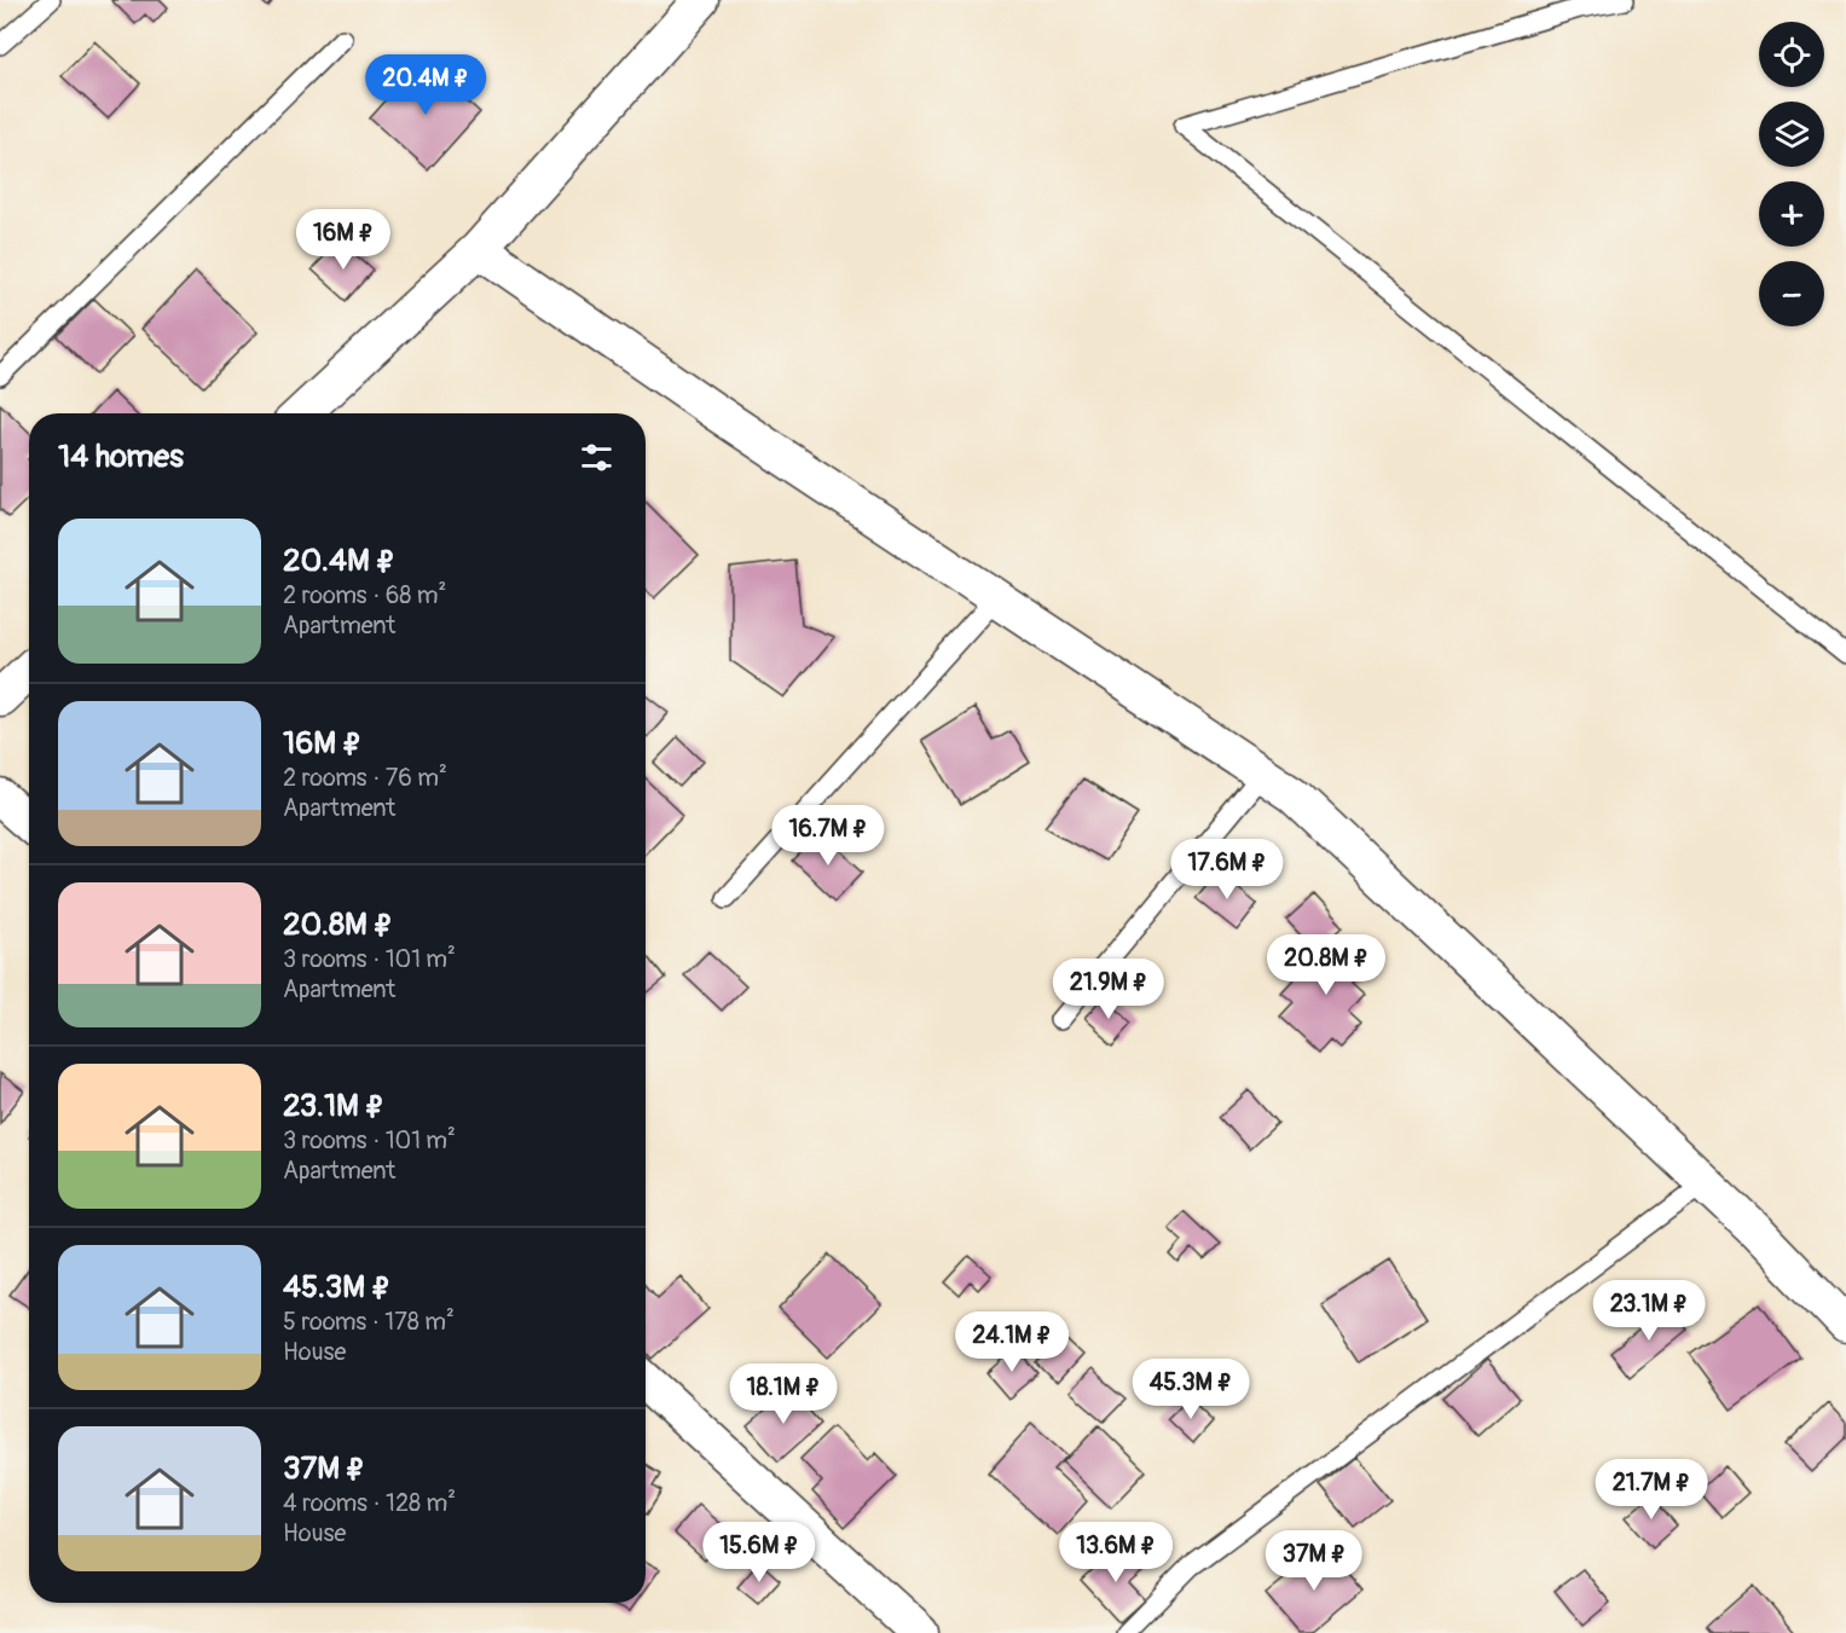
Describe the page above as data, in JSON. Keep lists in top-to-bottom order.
{
  "page": {
    "map_buttons": ["+", "−"],
    "price": [
      "20.4M ₽",
      "16M ₽",
      "16.7M ₽",
      "17.6M ₽",
      "20.8M ₽",
      "21.9M ₽",
      "23.1M ₽",
      "24.1M ₽",
      "45.3M ₽",
      "18.1M ₽",
      "21.7M ₽",
      "15.6M ₽",
      "13.6M ₽",
      "37M ₽"
    ],
    "heading": "14 homes",
    "list": [
      {
        "name": "20.4M ₽",
        "note": "2 rooms · 68 m² · Apartment"
      },
      {
        "name": "16M ₽",
        "note": "2 rooms · 76 m² · Apartment"
      },
      {
        "name": "20.8M ₽",
        "note": "3 rooms · 101 m² · Apartment"
      },
      {
        "name": "23.1M ₽",
        "note": "3 rooms · 101 m² · Apartment"
      },
      {
        "name": "45.3M ₽",
        "note": "5 rooms · 178 m² · House"
      },
      {
        "name": "37M ₽",
        "note": "4 rooms · 128 m² · House"
      }
    ]
  }
}
